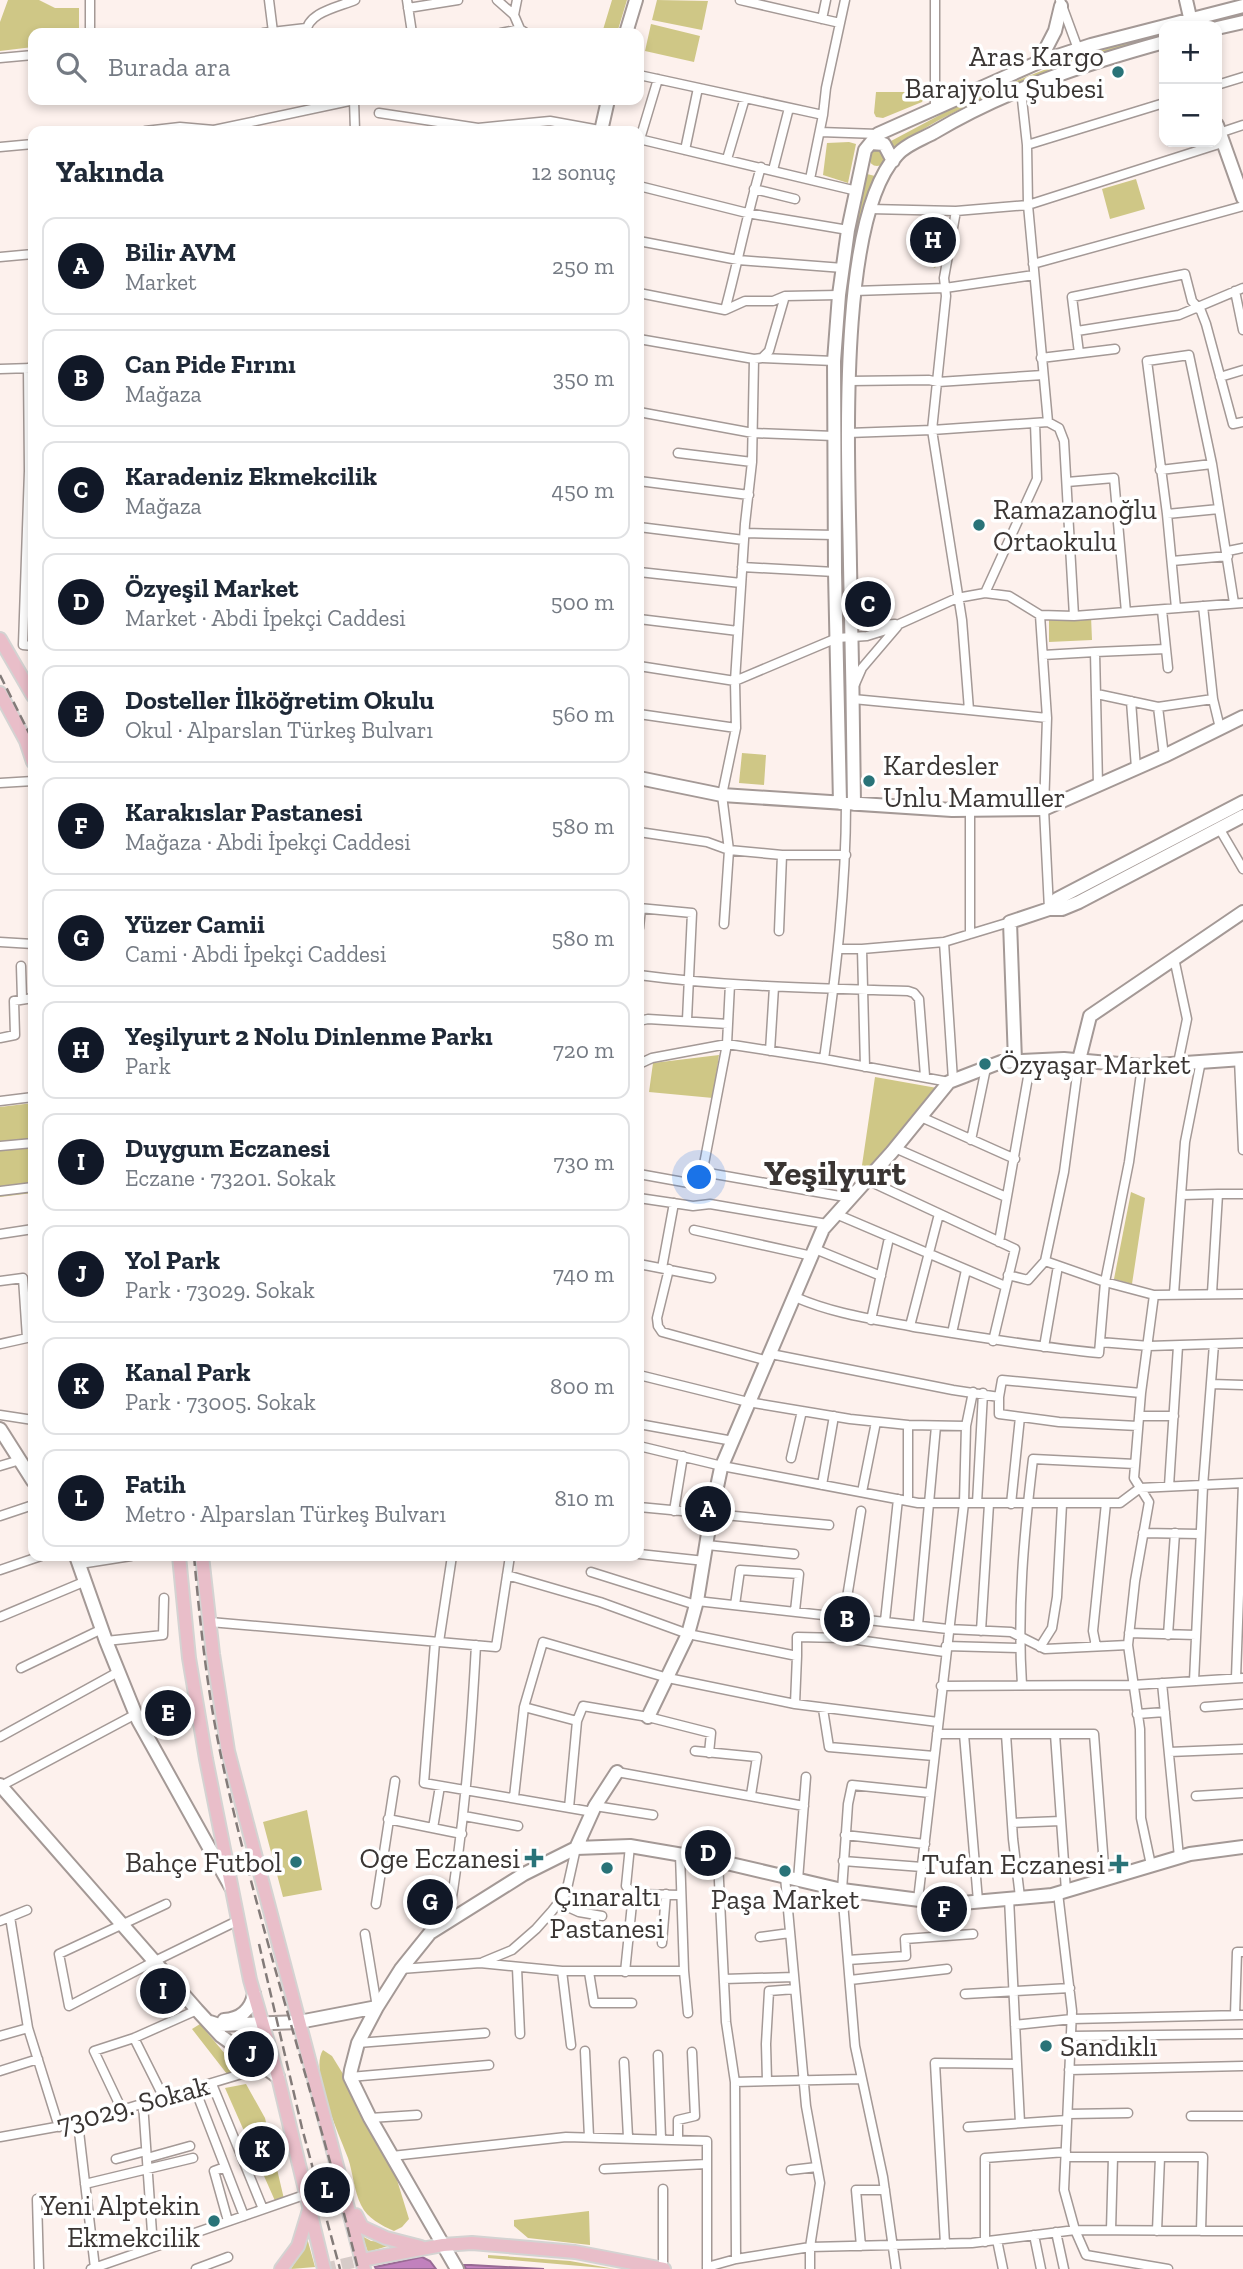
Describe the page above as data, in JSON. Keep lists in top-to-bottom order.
{
  "streets": {
    "street": ["73029. Sokak"]
  },
  "districts": ["Yeşilyurt"],
  "places": {
    "other": [
      "Aras Kargo Barajyolu Şubesi",
      "Ramazanoğlu Ortaokulu",
      "Kardesler Unlu Mamuller",
      "Özyaşar Market",
      "Bahçe Futbol",
      "Çınaraltı Pastanesi",
      "Paşa Market",
      "Sandıklı",
      "Yeni Alptekin Ekmekcilik"
    ],
    "health": ["Oge Eczanesi", "Tufan Eczanesi"]
  },
  "page": {
    "map_buttons": ["+", "−"],
    "search": "Burada ara",
    "heading": ["Yakında", "12 sonuç"],
    "pins": [
      "H",
      "C",
      "A",
      "B",
      "E",
      "D",
      "G",
      "F",
      "I",
      "J",
      "K",
      "L"
    ],
    "list": [
      {
        "mark": "A",
        "name": "Bilir AVM",
        "note": "Market",
        "value": "250 m"
      },
      {
        "mark": "B",
        "name": "Can Pide Fırını",
        "note": "Mağaza",
        "value": "350 m"
      },
      {
        "mark": "C",
        "name": "Karadeniz Ekmekcilik",
        "note": "Mağaza",
        "value": "450 m"
      },
      {
        "mark": "D",
        "name": "Özyeşil Market",
        "note": "Market · Abdi İpekçi Caddesi",
        "value": "500 m"
      },
      {
        "mark": "E",
        "name": "Dosteller İlköğretim Okulu",
        "note": "Okul · Alparslan Türkeş Bulvarı",
        "value": "560 m"
      },
      {
        "mark": "F",
        "name": "Karakıslar Pastanesi",
        "note": "Mağaza · Abdi İpekçi Caddesi",
        "value": "580 m"
      },
      {
        "mark": "G",
        "name": "Yüzer Camii",
        "note": "Cami · Abdi İpekçi Caddesi",
        "value": "580 m"
      },
      {
        "mark": "H",
        "name": "Yeşilyurt 2 Nolu Dinlenme Parkı",
        "note": "Park",
        "value": "720 m"
      },
      {
        "mark": "I",
        "name": "Duygum Eczanesi",
        "note": "Eczane · 73201. Sokak",
        "value": "730 m"
      },
      {
        "mark": "J",
        "name": "Yol Park",
        "note": "Park · 73029. Sokak",
        "value": "740 m"
      },
      {
        "mark": "K",
        "name": "Kanal Park",
        "note": "Park · 73005. Sokak",
        "value": "800 m"
      },
      {
        "mark": "L",
        "name": "Fatih",
        "note": "Metro · Alparslan Türkeş Bulvarı",
        "value": "810 m"
      }
    ]
  }
}
